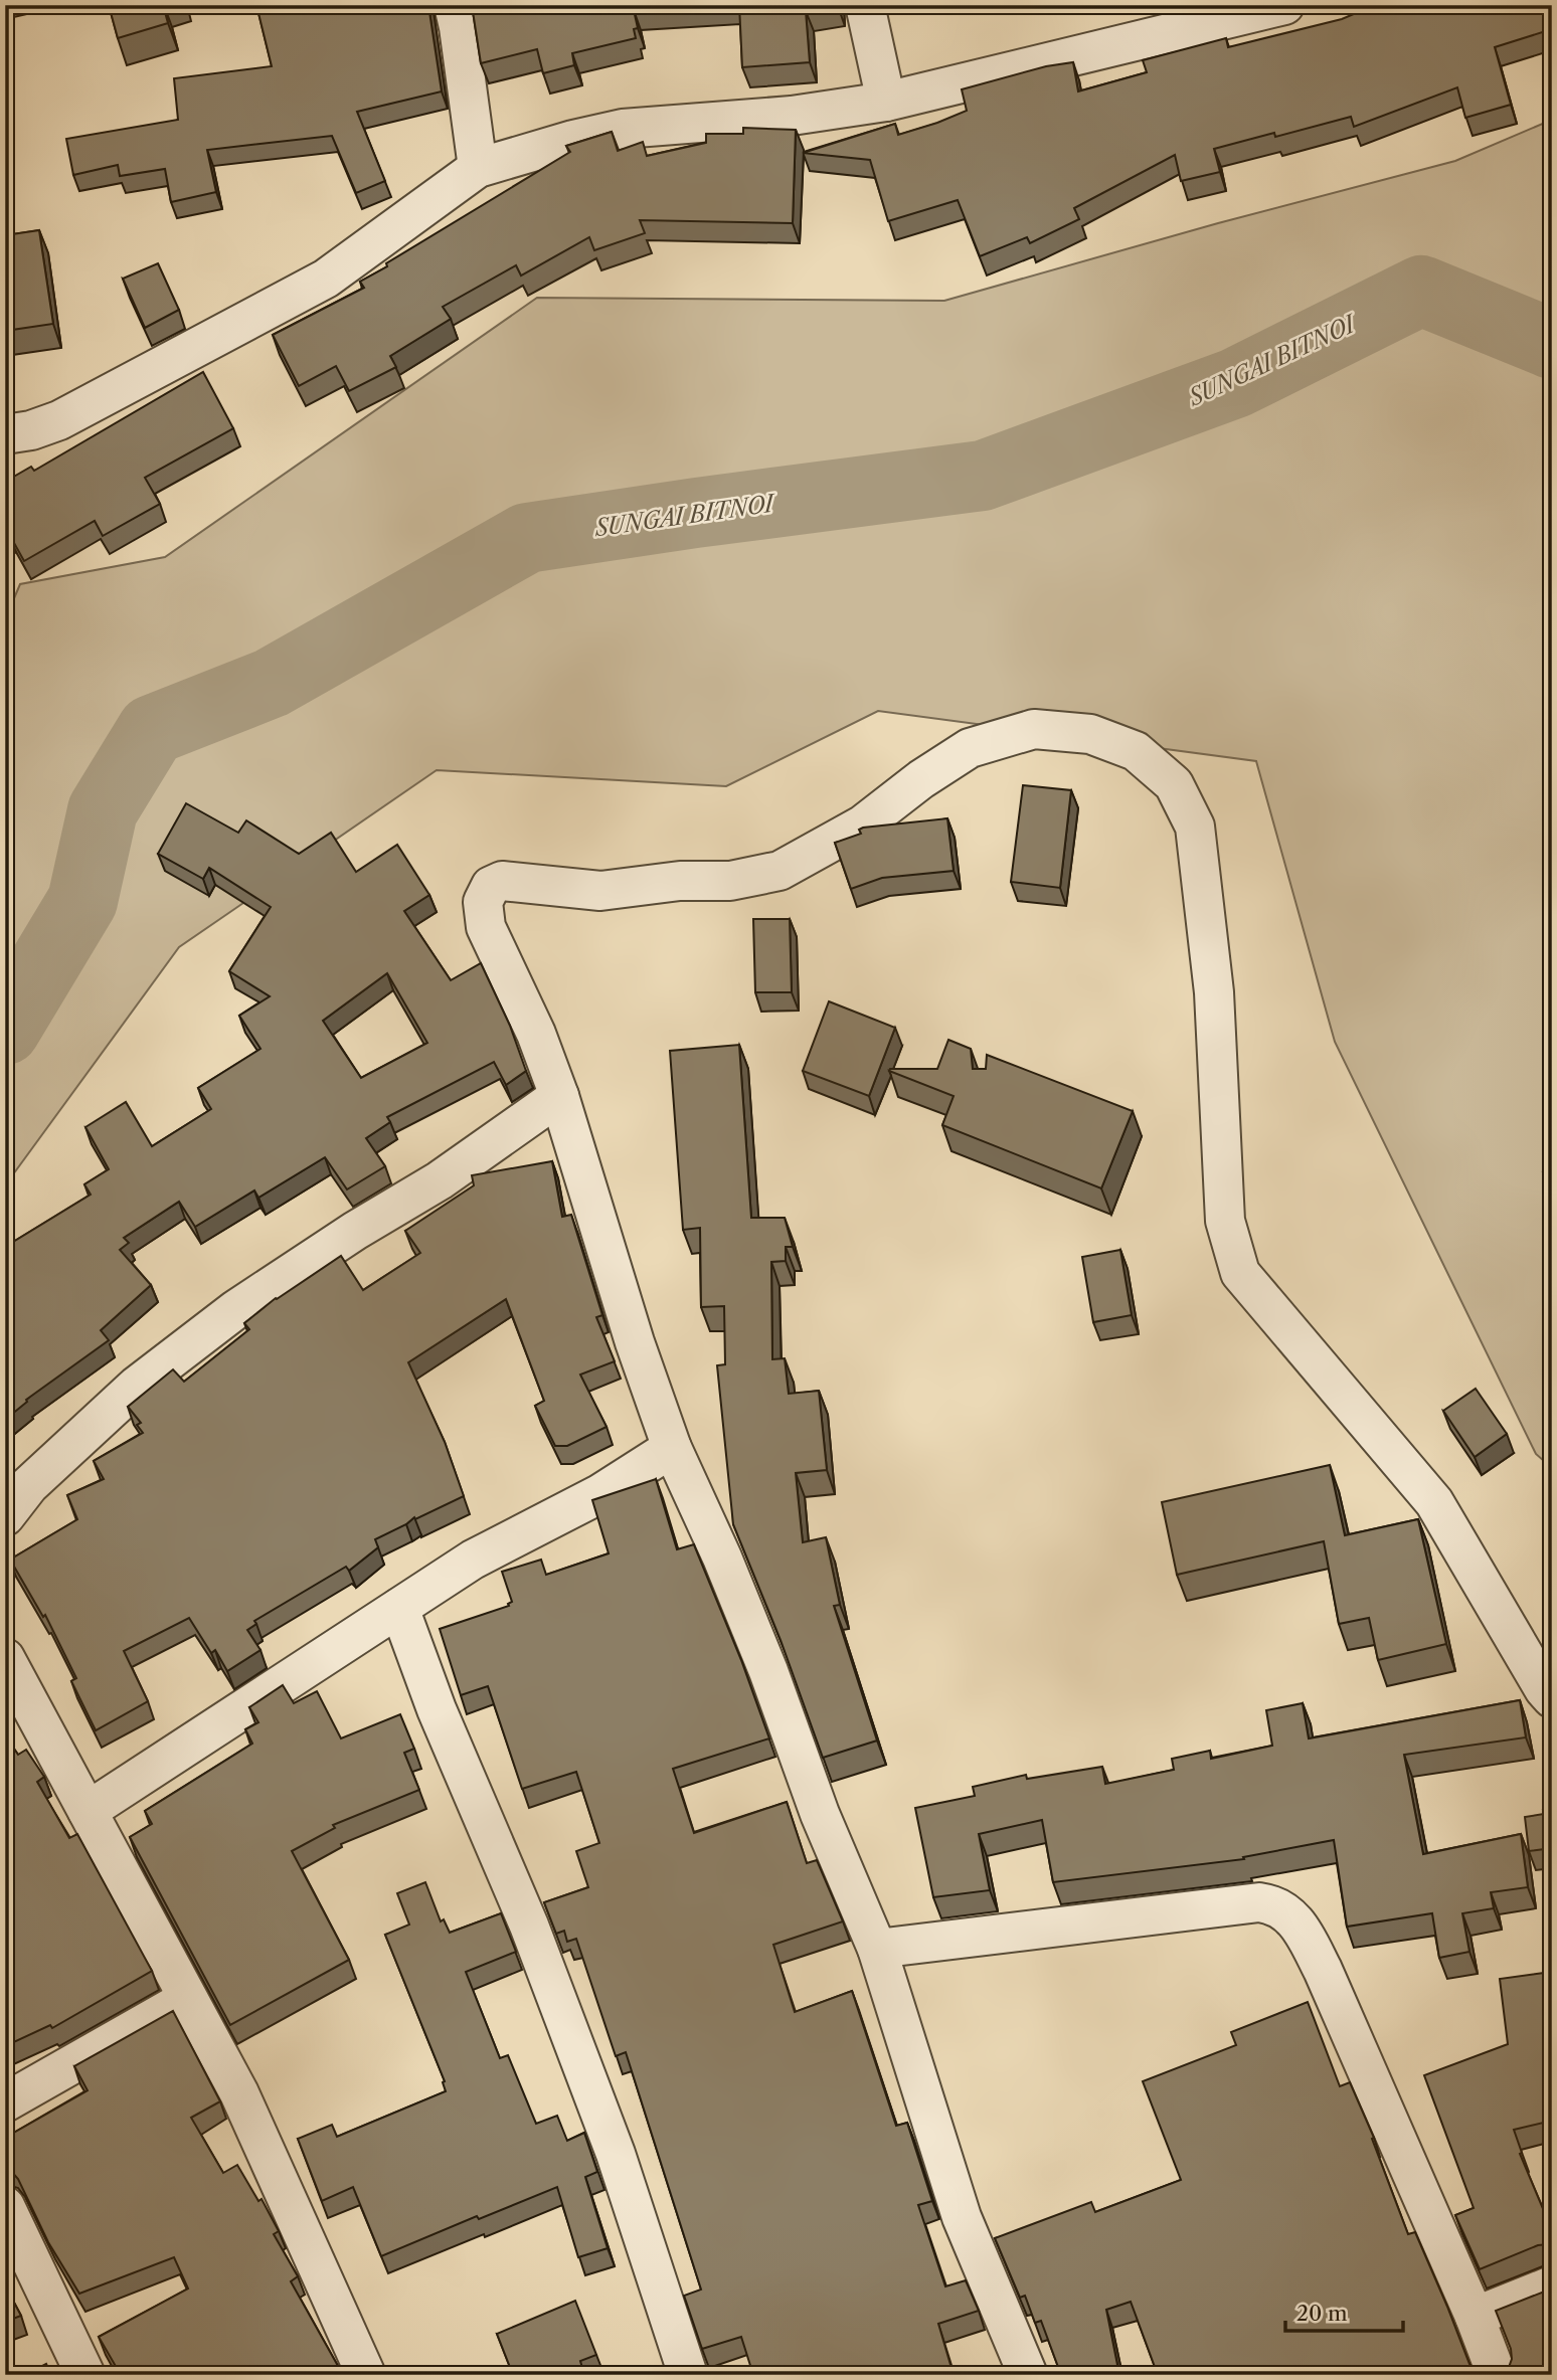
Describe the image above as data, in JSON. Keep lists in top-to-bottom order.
{
  "water": ["SUNGAI BITNOI"],
  "scale_bar": "20 m"
}
